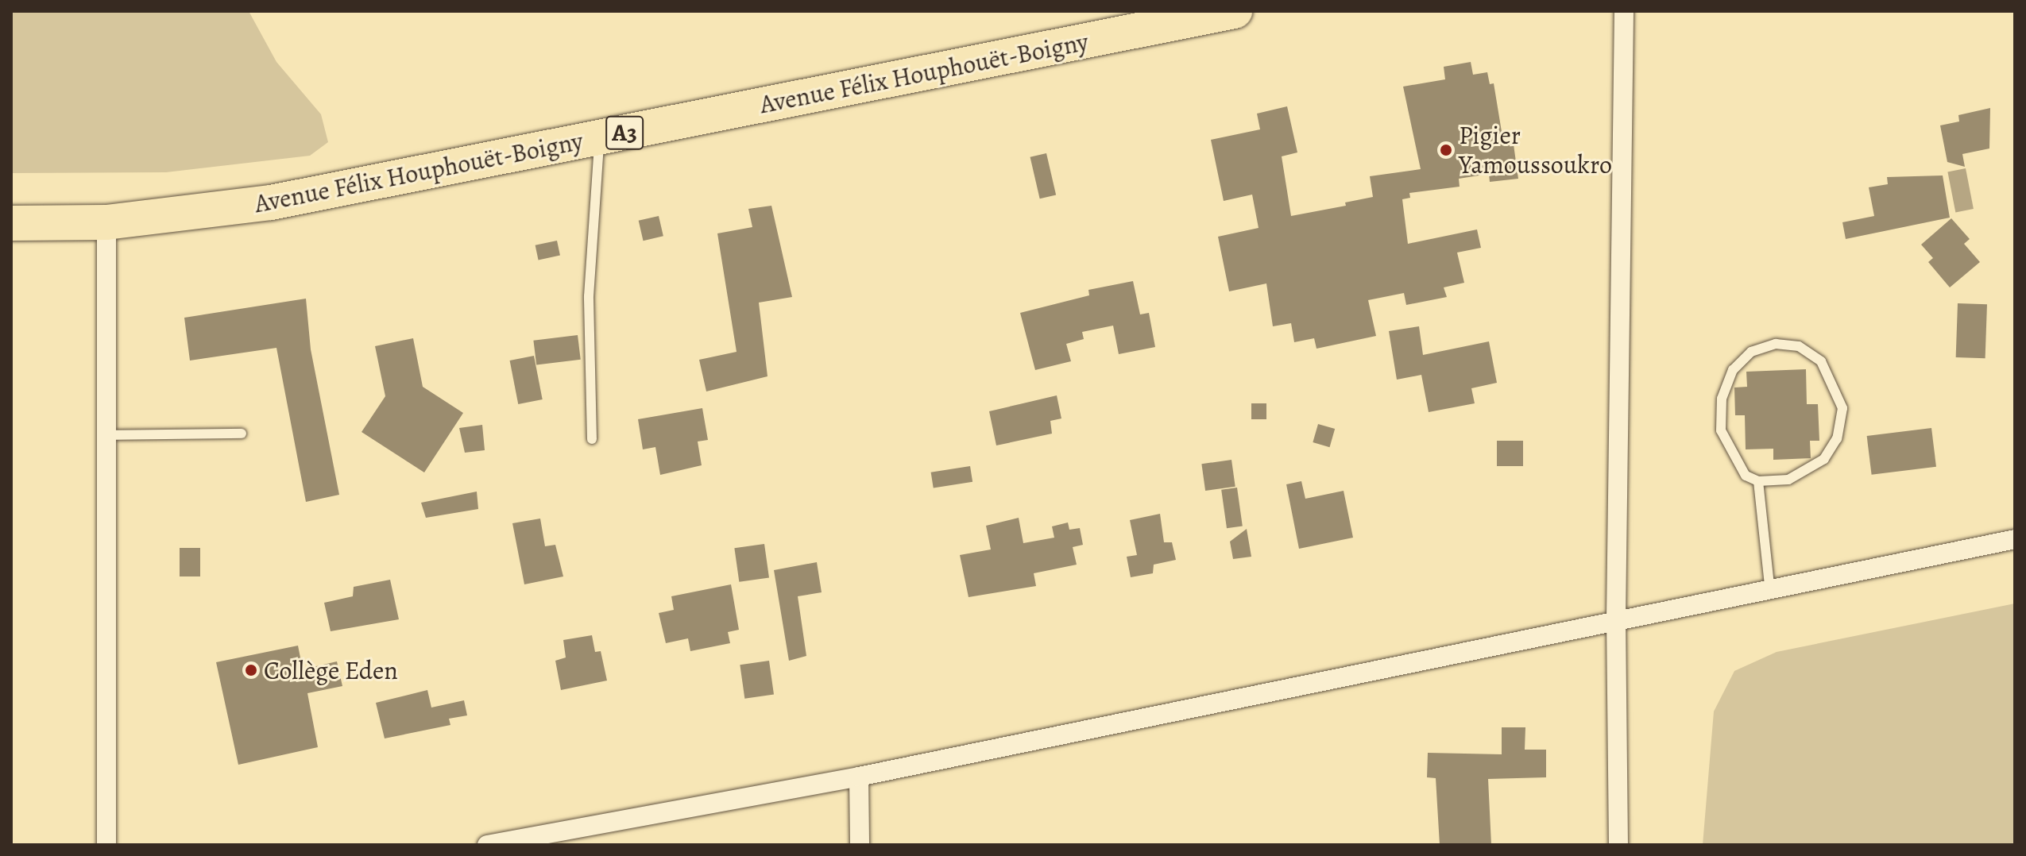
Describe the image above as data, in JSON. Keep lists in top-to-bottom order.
{
  "streets": {
    "highway": ["Avenue Félix Houphouët-Boigny", "A3"]
  },
  "places": ["Pigier Yamoussoukro", "Collège Eden"]
}
